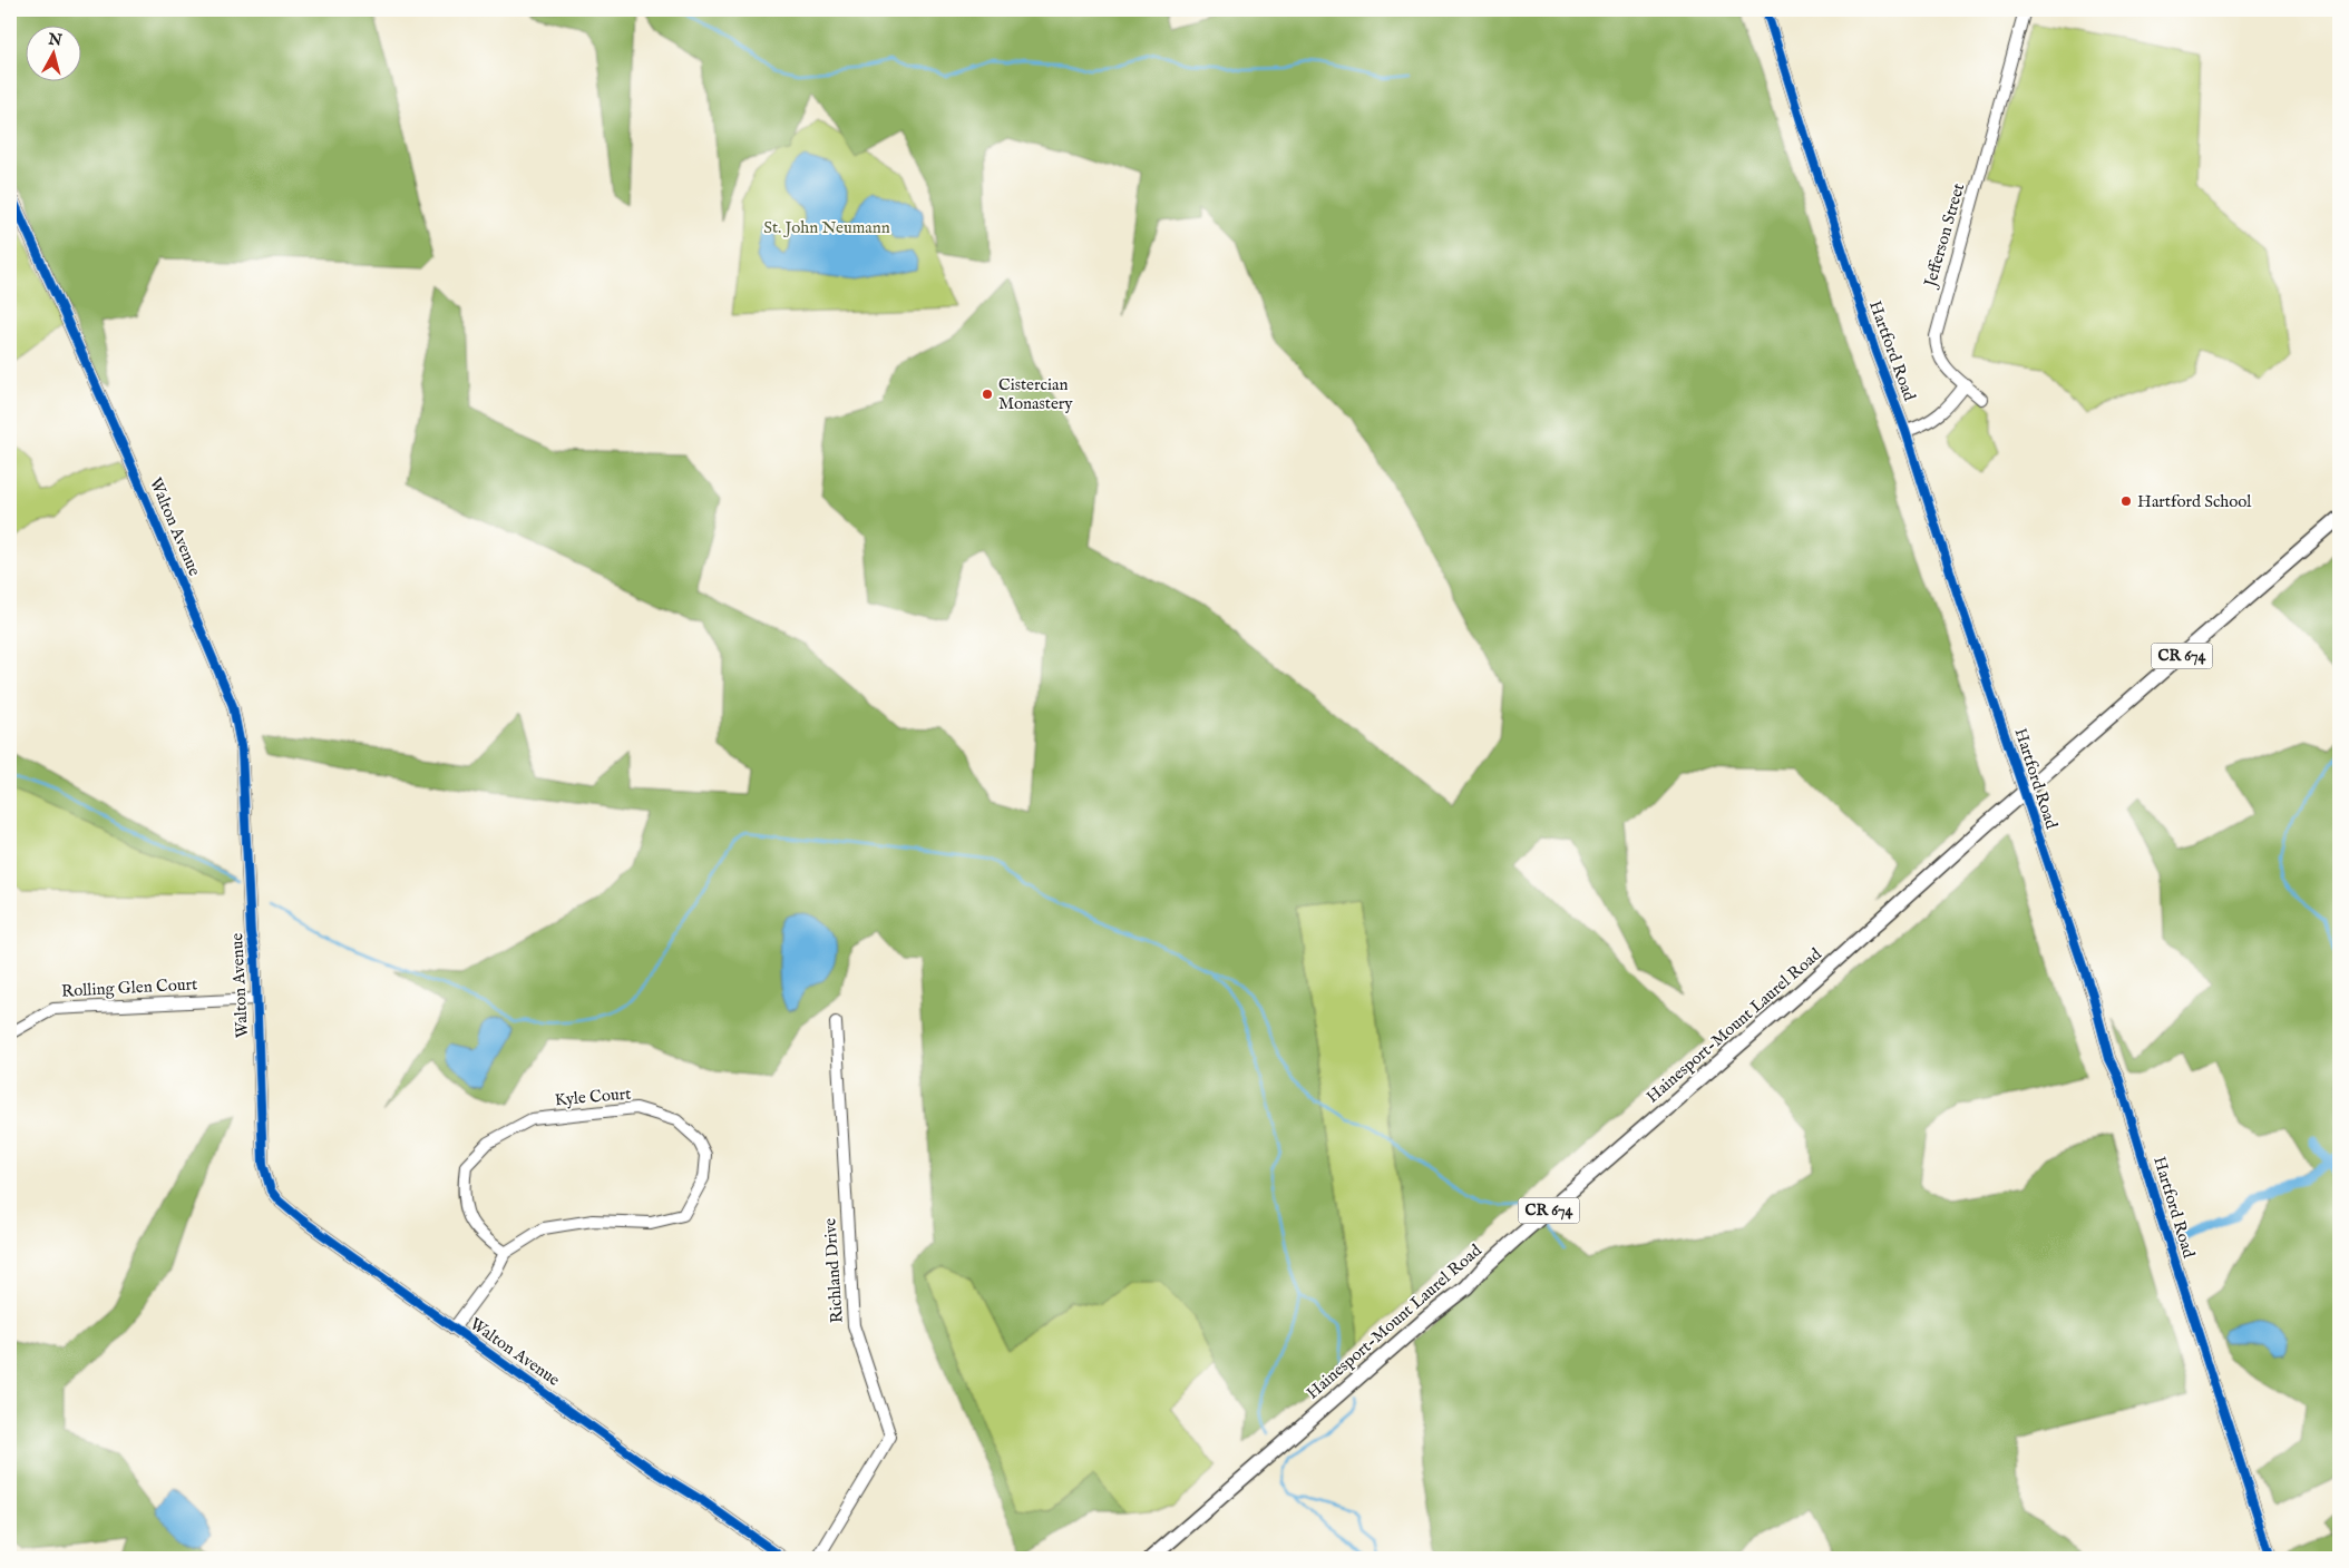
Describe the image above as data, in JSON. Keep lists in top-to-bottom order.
{
  "streets": {
    "main road": ["CR 674", "Hainesport-Mount Laurel Road"],
    "street": [
      "Jefferson Street",
      "Hartford Road",
      "Walton Avenue",
      "Rolling Glen Court",
      "Kyle Court",
      "Richland Drive"
    ]
  },
  "crossings": [
    ["Hartford Road", "Hainesport-Mount Laurel Road"],
    ["Walton Avenue", "Rolling Glen Court"],
    ["Walton Avenue", "Kyle Court"]
  ],
  "parks": ["St. John Neumann"],
  "places": ["Cistercian Monastery", "Hartford School"],
  "north": "top"
}
